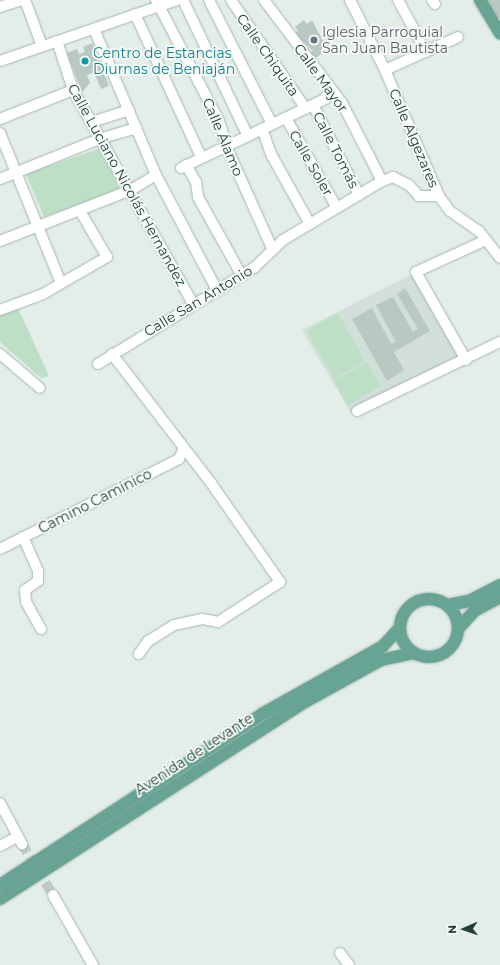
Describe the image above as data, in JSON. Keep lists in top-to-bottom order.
{
  "streets": {
    "main road": ["Avenida de Levante"],
    "street": [
      "Calle Chiquita",
      "Calle Mayor",
      "Calle Álamo",
      "Calle Algezares",
      "Calle Tomás",
      "Calle Soler",
      "Calle Luciano Nicolás Hernandez",
      "Calle San Antonio",
      "Camino Caminico"
    ]
  },
  "crossings": [
    ["Calle Chiquita", "Calle Tomás"],
    ["Calle Mayor", "Calle San Antonio"],
    ["Calle Álamo", "Calle San Antonio"],
    ["Calle Algezares", "Calle San Antonio"],
    ["Calle Tomás", "Calle San Antonio"],
    ["Calle Soler", "Calle San Antonio"],
    ["Calle Luciano Nicolás Hernandez", "Calle San Antonio"]
  ],
  "places": ["Iglesia Parroquial San Juan Bautista", "Centro de Estancias Diurnas de Beniaján"],
  "north": "left"
}
